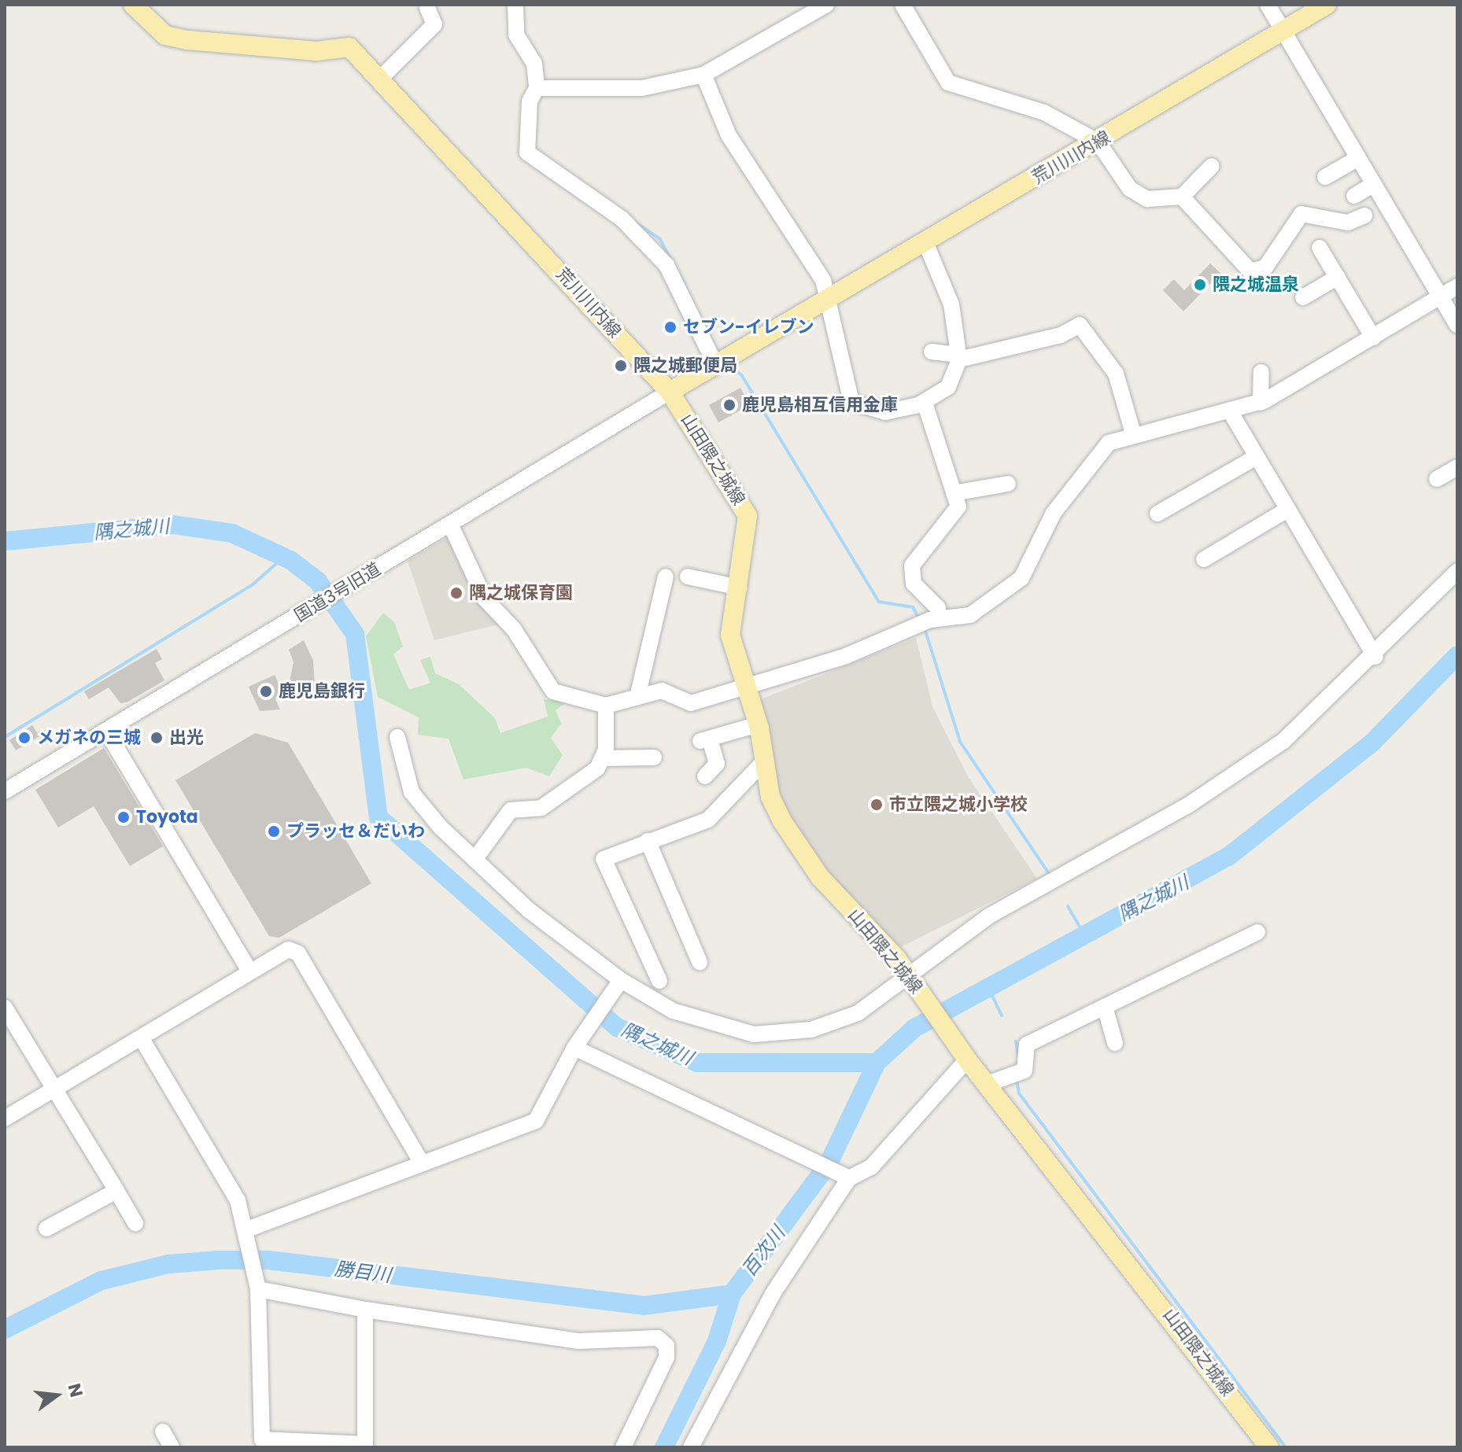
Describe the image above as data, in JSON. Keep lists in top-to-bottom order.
{
  "streets": {
    "main road": ["荒川川内線", "山田隈之城線"],
    "street": ["国道3号旧道"]
  },
  "crossings": [
    ["荒川川内線", "山田隈之城線"],
    ["荒川川内線", "国道3号旧道"],
    ["山田隈之城線", "国道3号旧道"]
  ],
  "water": ["隅之城川", "百次川", "勝目川"],
  "places": [
    "隈之城温泉",
    "セブン-イレブン",
    "隈之城郵便局",
    "鹿児島相互信用金庫",
    "隅之城保育園",
    "鹿児島銀行",
    "メガネの三城",
    "出光",
    "市立隈之城小学校",
    "Toyota",
    "プラッセ＆だいわ"
  ],
  "north": "right"
}
